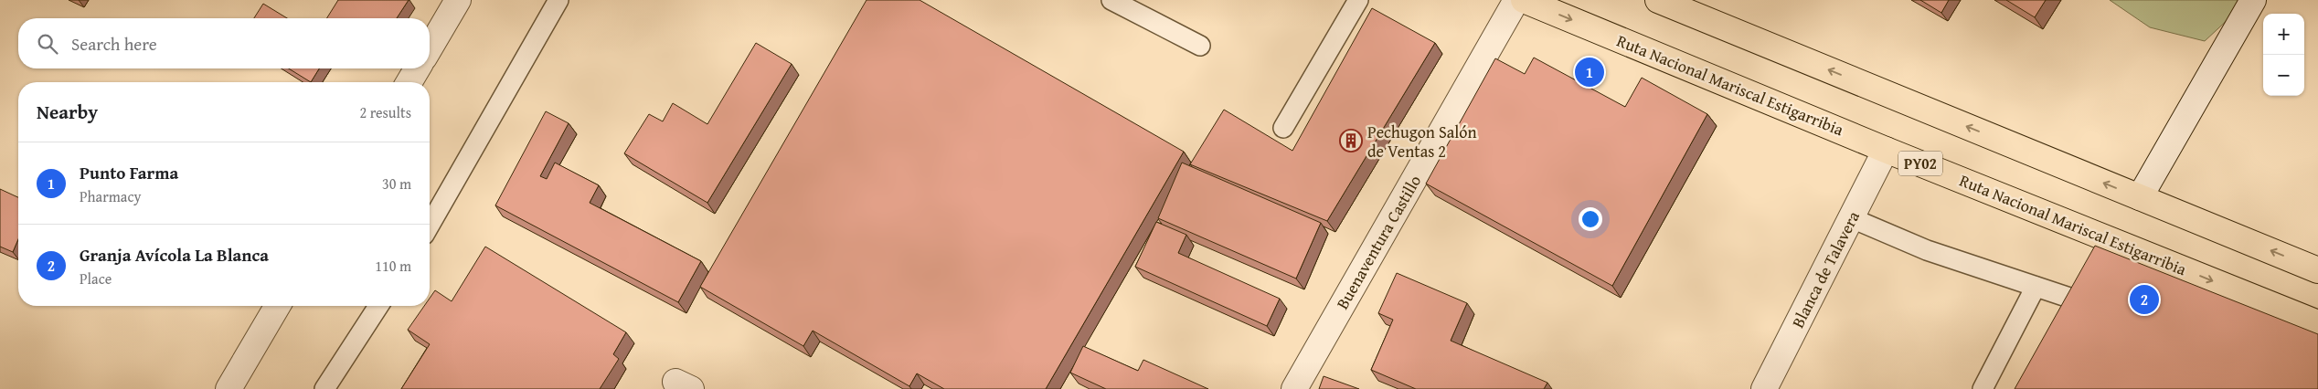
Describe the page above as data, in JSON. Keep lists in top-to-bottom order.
{
  "streets": {
    "highway": ["Ruta Nacional Mariscal Estigarribia", "PY02"],
    "street": ["Buenaventura Castillo", "Blanca de Talavera"]
  },
  "crossings": [
    ["Ruta Nacional Mariscal Estigarribia", "Blanca de Talavera"]
  ],
  "places": {
    "building": ["Pechugon Salón de Ventas 2"]
  },
  "page": {
    "map_buttons": ["+", "−"],
    "search": "Search here",
    "pins": ["1", "2"],
    "heading": ["Nearby", "2 results"],
    "list": [
      {
        "mark": "1",
        "name": "Punto Farma",
        "note": "Pharmacy",
        "value": "30 m"
      },
      {
        "mark": "2",
        "name": "Granja Avícola La Blanca",
        "note": "Place",
        "value": "110 m"
      }
    ]
  }
}
